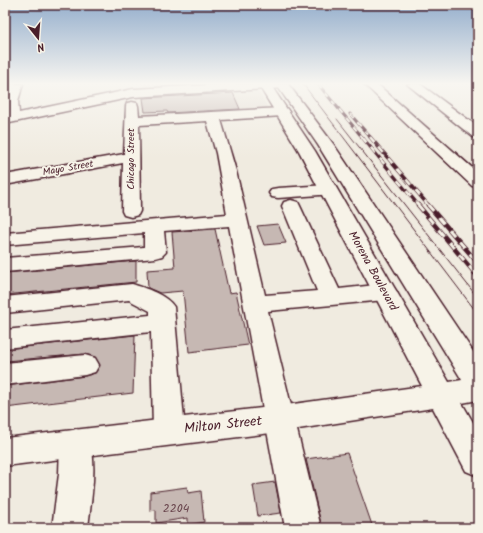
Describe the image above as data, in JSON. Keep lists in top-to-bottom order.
{
  "streets": {
    "main road": [
      "Chicago Street",
      "Mayo Street",
      "Morena Boulevard",
      "Milton Street"
    ]
  },
  "crossings": [
    ["Chicago Street", "Mayo Street"],
    ["Morena Boulevard", "Milton Street"]
  ],
  "house_numbers": ["2204"],
  "north": "bottom"
}
